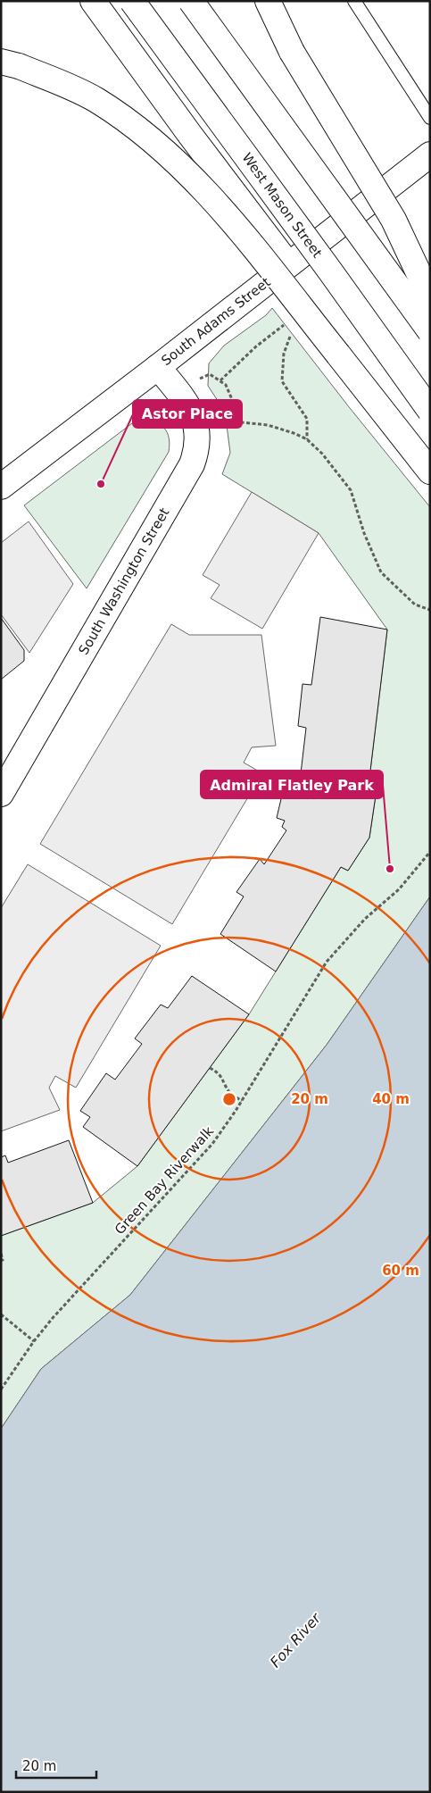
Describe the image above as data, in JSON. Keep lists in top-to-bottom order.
{
  "streets": {
    "main road": ["West Mason Street", "South Adams Street", "South Washington Street"],
    "path": ["Green Bay Riverwalk"]
  },
  "crossings": [
    ["South Adams Street", "South Washington Street"]
  ],
  "water": ["Fox River"],
  "places": ["Astor Place", "Admiral Flatley Park"],
  "scale_bar": "20 m",
  "rings": ["20 m", "40 m", "60 m"]
}
